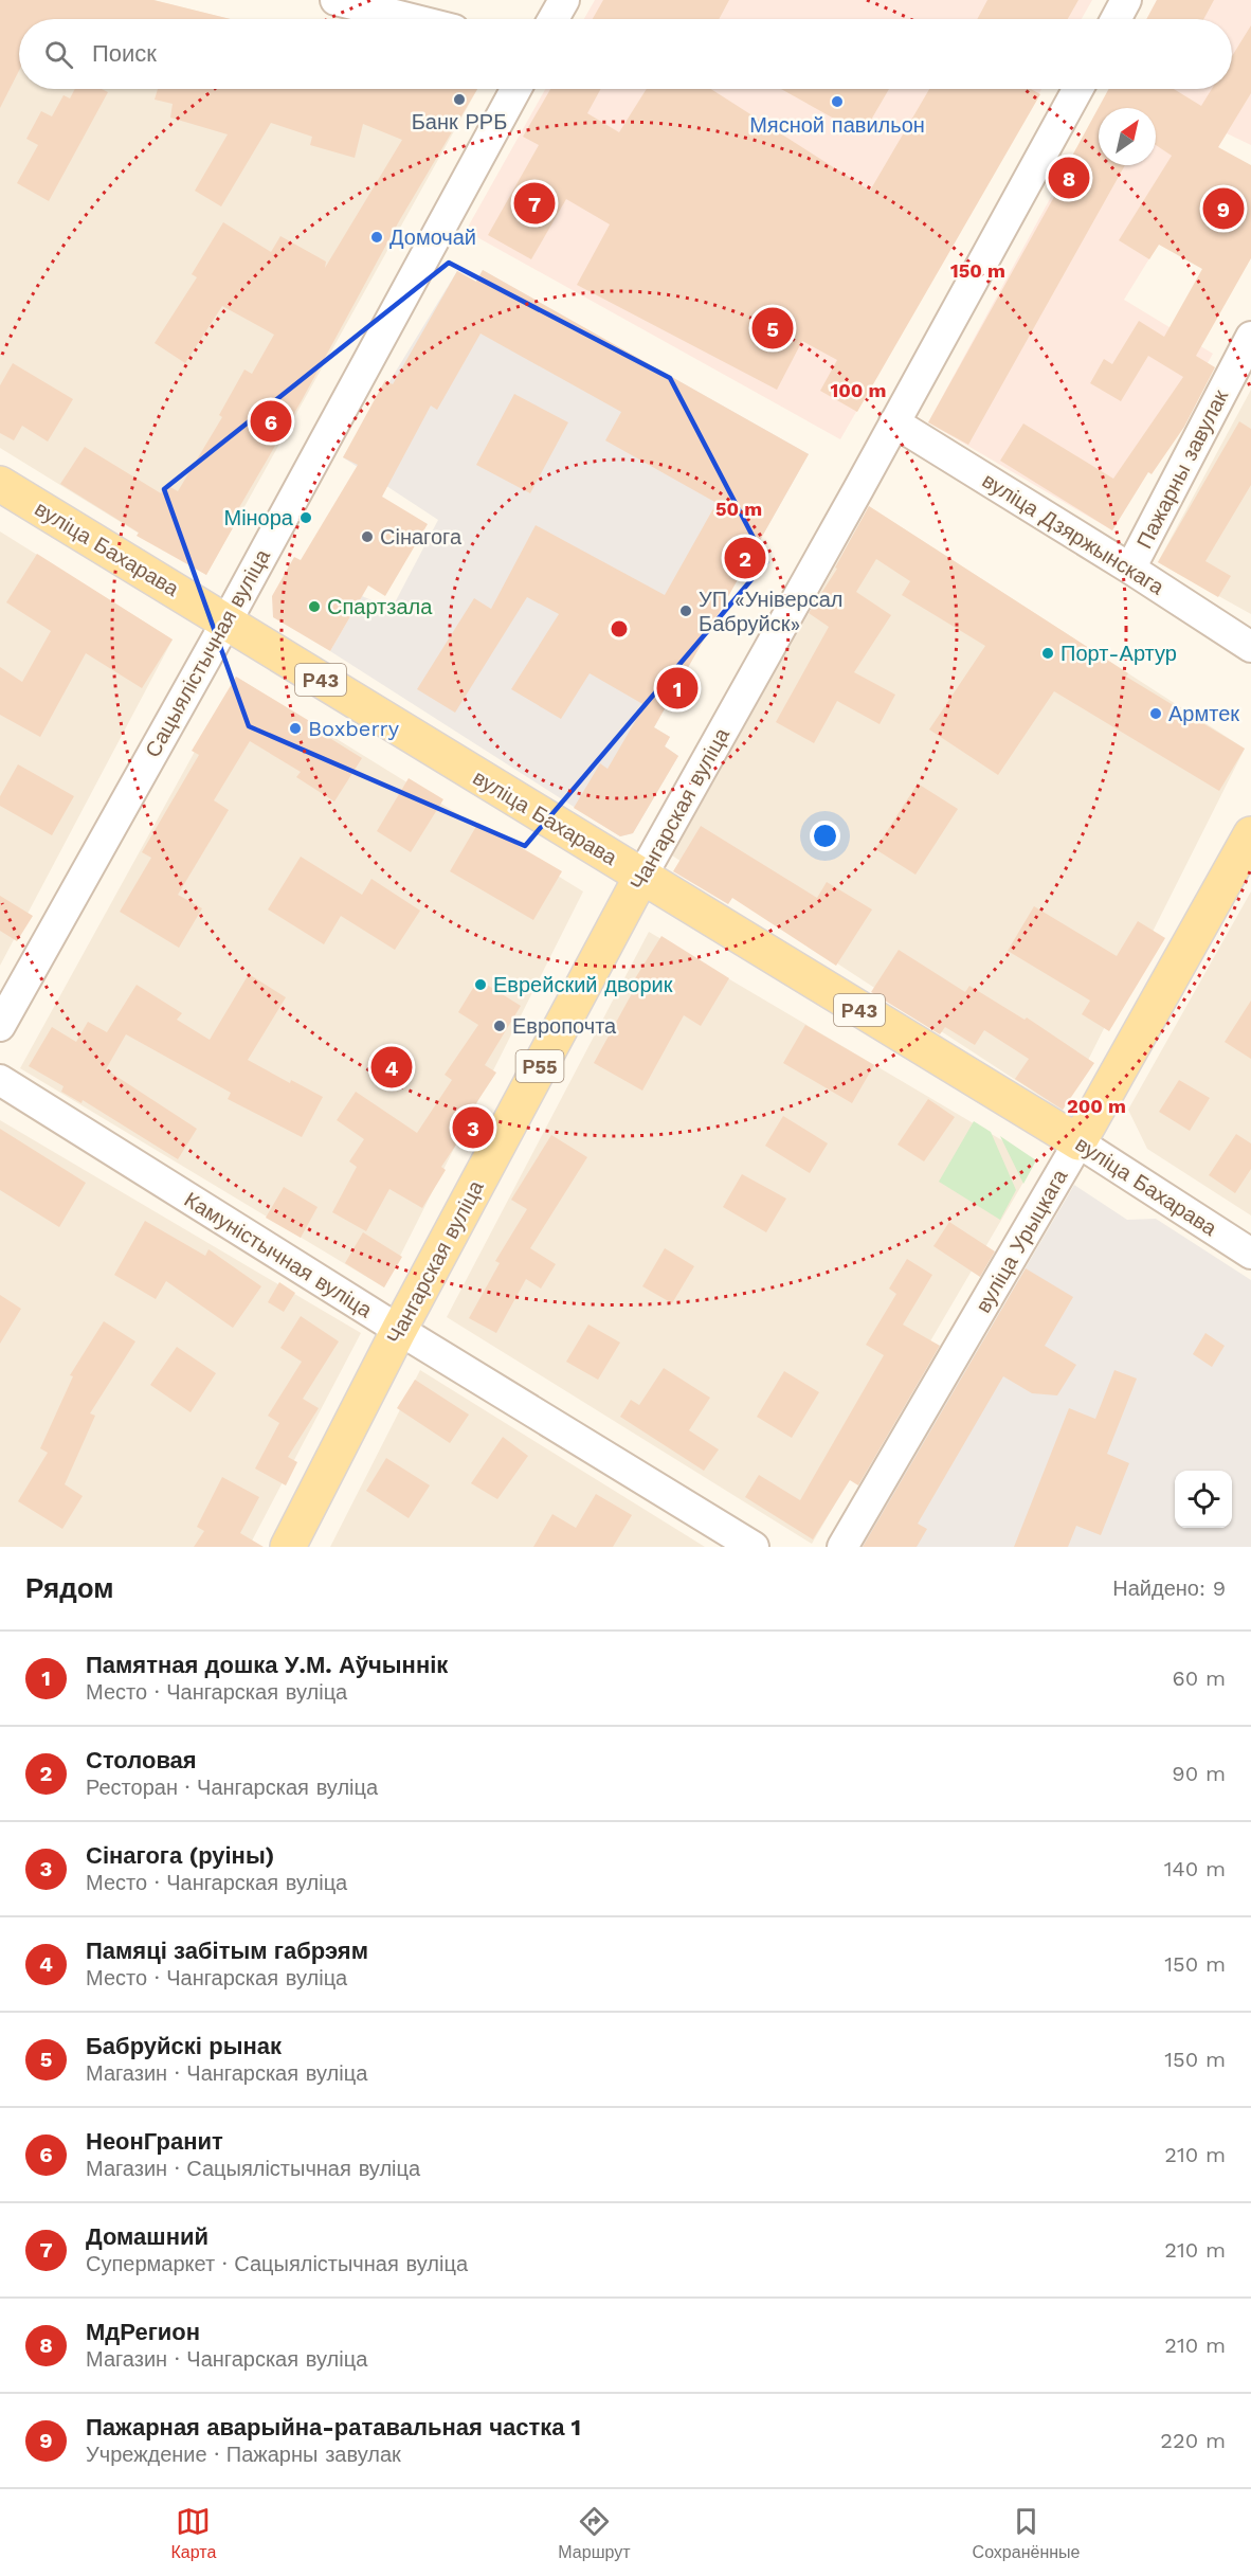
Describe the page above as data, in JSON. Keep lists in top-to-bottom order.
{
  "streets": {
    "main road": [
      "вуліца Бахарава",
      "Р43",
      "Чангарская вуліца",
      "Р55",
      "вуліца Урыцкага"
    ],
    "street": [
      "Пажарны завулак",
      "вуліца Дзяржынскага",
      "Сацыялістычная вуліца",
      "Камуністычная вуліца"
    ]
  },
  "crossings": [
    ["Пажарны завулак", "вуліца Дзяржынскага"],
    ["вуліца Дзяржынскага", "Чангарская вуліца"],
    ["вуліца Бахарава", "Сацыялістычная вуліца"],
    ["вуліца Бахарава", "Чангарская вуліца"],
    ["вуліца Бахарава", "вуліца Урыцкага"],
    ["Чангарская вуліца", "Камуністычная вуліца"]
  ],
  "places": [
    "Банк РРБ",
    "Мясной павильон",
    "Домочай",
    "Мінора",
    "Сінагога",
    "Спартзала",
    "УП «Універсал Бабруйск»",
    "Порт-Артур",
    "Армтек",
    "Boxberry",
    "Еврейский дворик",
    "Европочта"
  ],
  "north": "top right",
  "page": {
    "search": "Поиск",
    "pins": [
      "8",
      "7",
      "9",
      "5",
      "6",
      "2",
      "1",
      "4",
      "3"
    ],
    "heading": ["Рядом", "Найдено: 9"],
    "list": [
      {
        "mark": "1",
        "name": "Памятная дошка У.М. Аўчыннік",
        "note": "Место · Чангарская вуліца",
        "value": "60 m"
      },
      {
        "mark": "2",
        "name": "Столовая",
        "note": "Ресторан · Чангарская вуліца",
        "value": "90 m"
      },
      {
        "mark": "3",
        "name": "Сінагога (руіны)",
        "note": "Место · Чангарская вуліца",
        "value": "140 m"
      },
      {
        "mark": "4",
        "name": "Памяці забітым габрэям",
        "note": "Место · Чангарская вуліца",
        "value": "150 m"
      },
      {
        "mark": "5",
        "name": "Бабруйскі рынак",
        "note": "Магазин · Чангарская вуліца",
        "value": "150 m"
      },
      {
        "mark": "6",
        "name": "НеонГранит",
        "note": "Магазин · Сацыялістычная вуліца",
        "value": "210 m"
      },
      {
        "mark": "7",
        "name": "Домашний",
        "note": "Супермаркет · Сацыялістычная вуліца",
        "value": "210 m"
      },
      {
        "mark": "8",
        "name": "МдРегион",
        "note": "Магазин · Чангарская вуліца",
        "value": "210 m"
      },
      {
        "mark": "9",
        "name": "Пажарная аварыйна-ратавальная частка 1",
        "note": "Учреждение · Пажарны завулак",
        "value": "220 m"
      }
    ],
    "nav": ["Карта", "Маршрут", "Сохранённые"]
  },
  "rings": [
    "150 m",
    "100 m",
    "50 m",
    "200 m"
  ]
}
